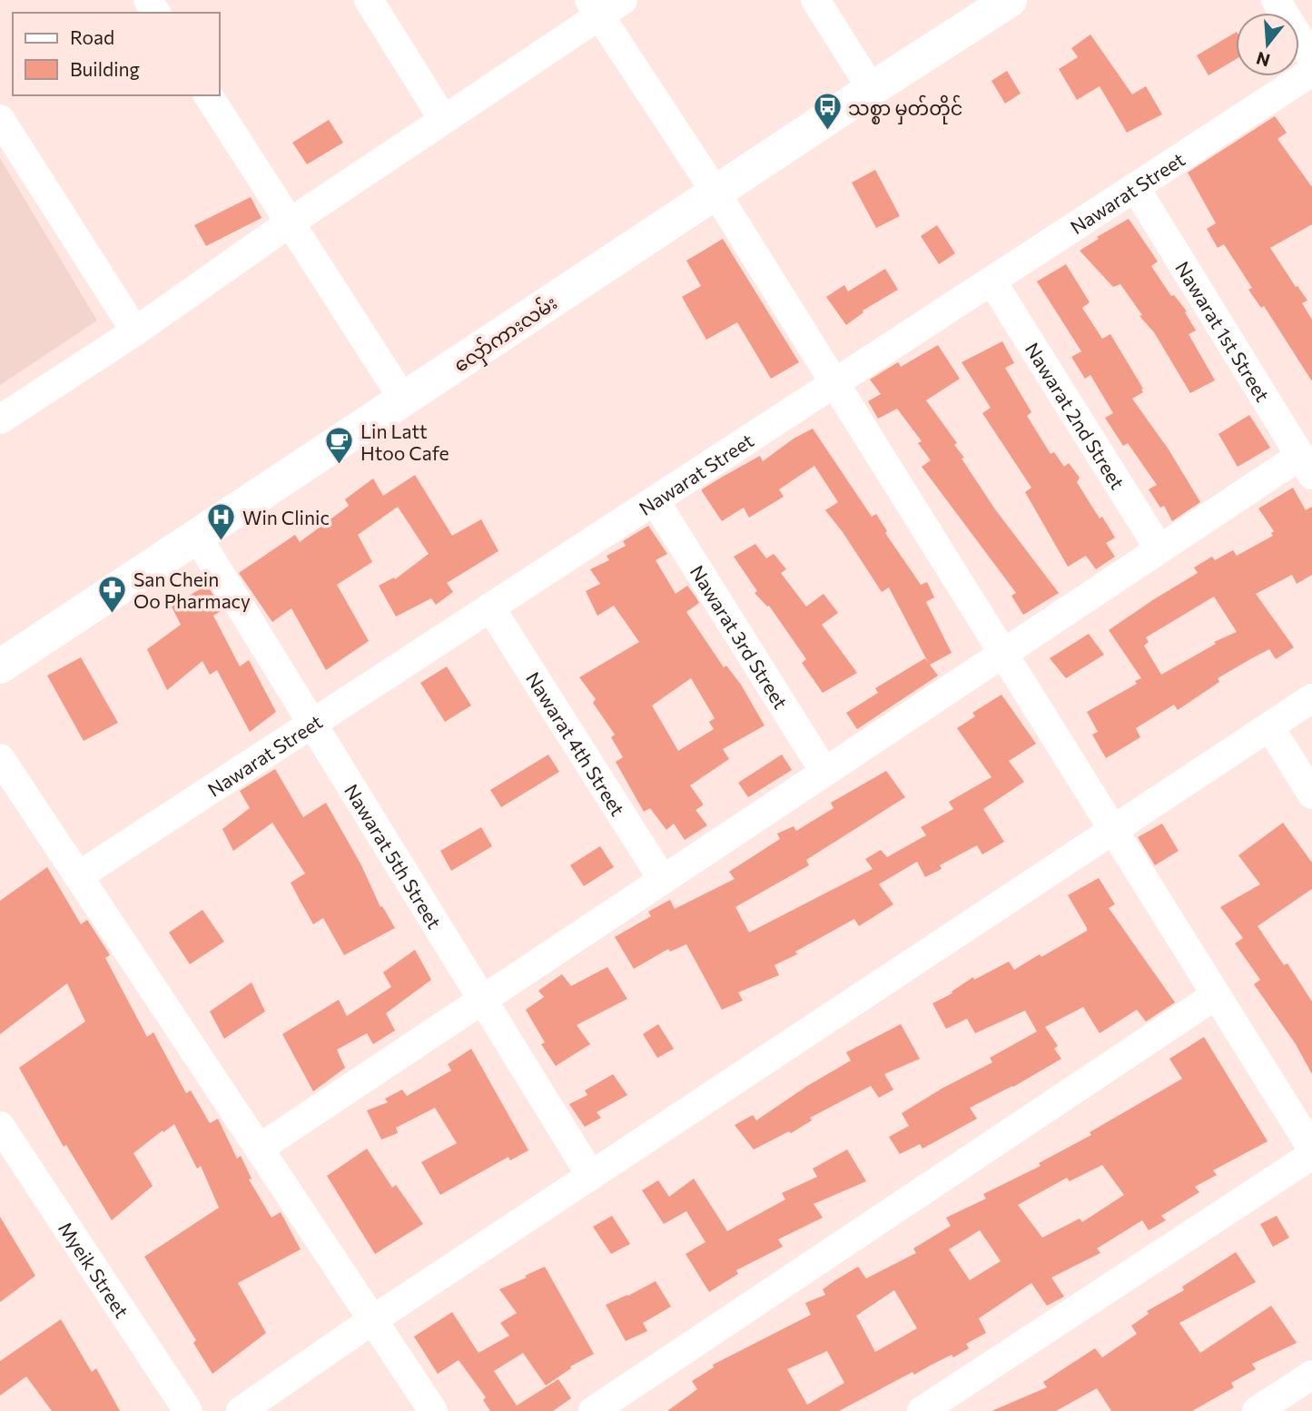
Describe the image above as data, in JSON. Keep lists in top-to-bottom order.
{
  "streets": {
    "main road": ["လှော်ကားလမ်း"],
    "street": [
      "Nawarat Street",
      "Nawarat 1st Street",
      "Nawarat 2nd Street",
      "Nawarat 3rd Street",
      "Nawarat 4th Street",
      "Nawarat 5th Street",
      "Myeik Street"
    ]
  },
  "crossings": [
    ["Nawarat Street", "Nawarat 1st Street"],
    ["Nawarat Street", "Nawarat 2nd Street"],
    ["Nawarat Street", "Nawarat 3rd Street"],
    ["Nawarat Street", "Nawarat 4th Street"],
    ["Nawarat Street", "Nawarat 5th Street"],
    ["လှော်ကားလမ်း", "Nawarat 5th Street"]
  ],
  "places": {
    "bus stop": ["သစ္စာ မှတ်တိုင်"],
    "cafe": ["Lin Latt Htoo Cafe"],
    "hospital": ["Win Clinic"],
    "pharmacy": ["San Chein Oo Pharmacy"]
  },
  "legend": ["Road", "Building"],
  "north": "bottom"
}
